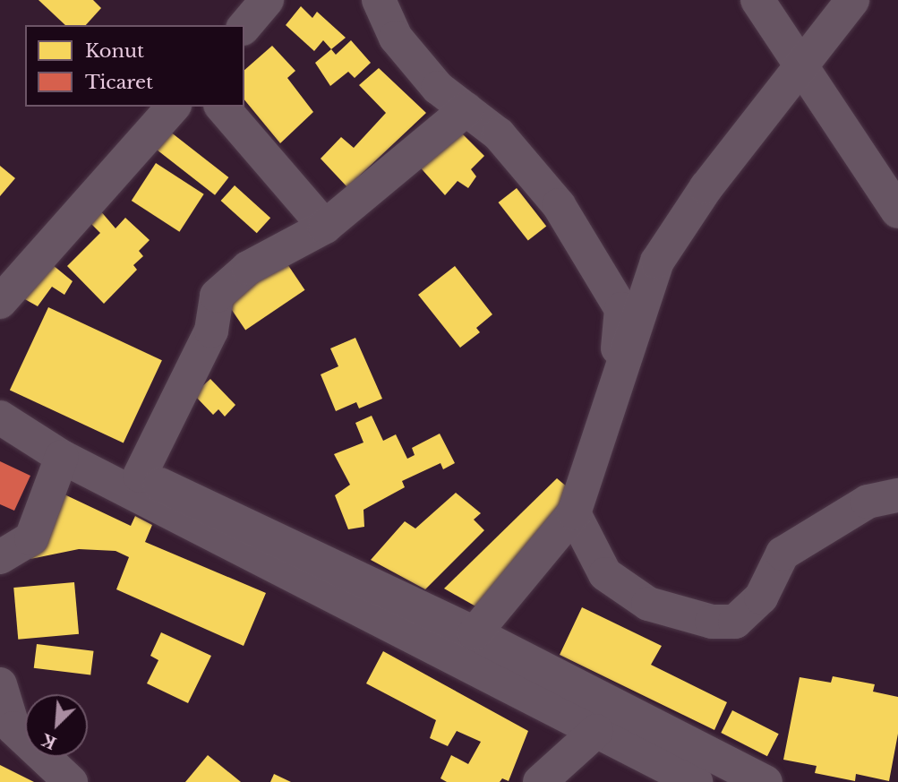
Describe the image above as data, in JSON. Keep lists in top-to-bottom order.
{
  "legend": ["Konut", "Ticaret"],
  "north": "bottom left"
}
